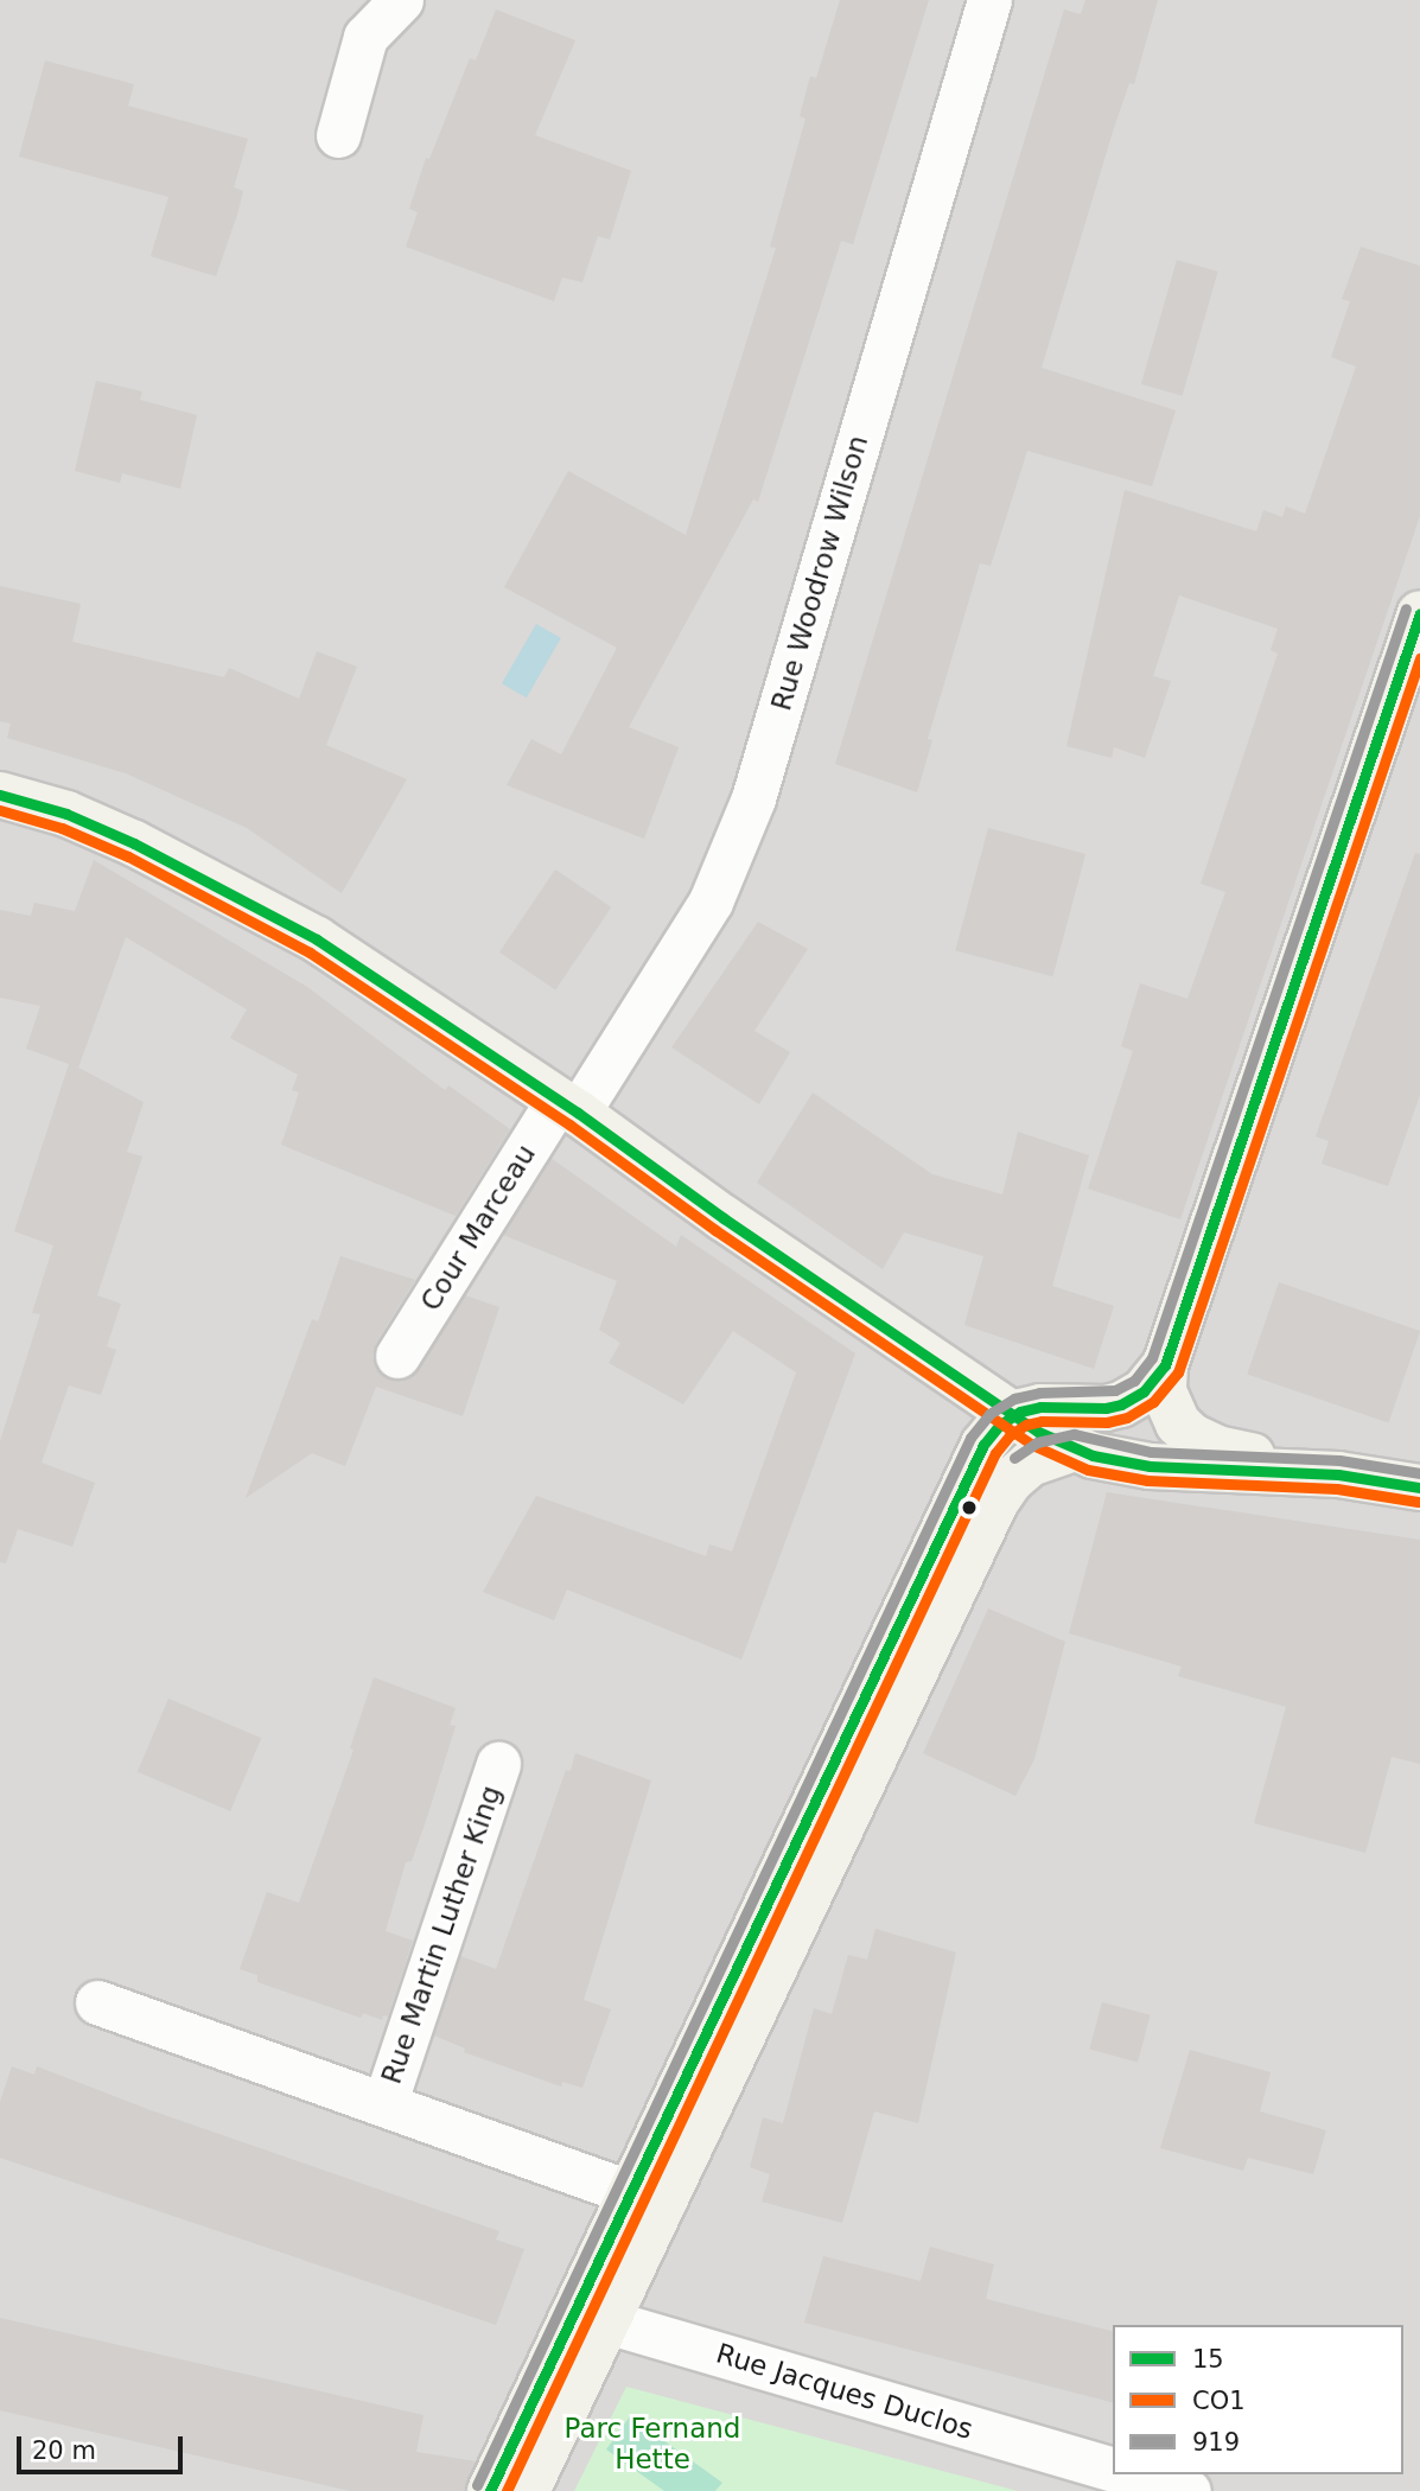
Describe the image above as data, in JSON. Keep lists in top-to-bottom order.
{
  "streets": {
    "street": [
      "Rue Woodrow Wilson",
      "Cour Marceau",
      "Rue Martin Luther King",
      "Rue Jacques Duclos"
    ]
  },
  "crossings": [
    ["Rue Woodrow Wilson", "Cour Marceau"]
  ],
  "parks": ["Parc Fernand Hette"],
  "lines": ["transit line 919", "transit line 15", "transit line CO1"],
  "legend": ["15", "CO1", "919"],
  "scale_bar": "20 m"
}
